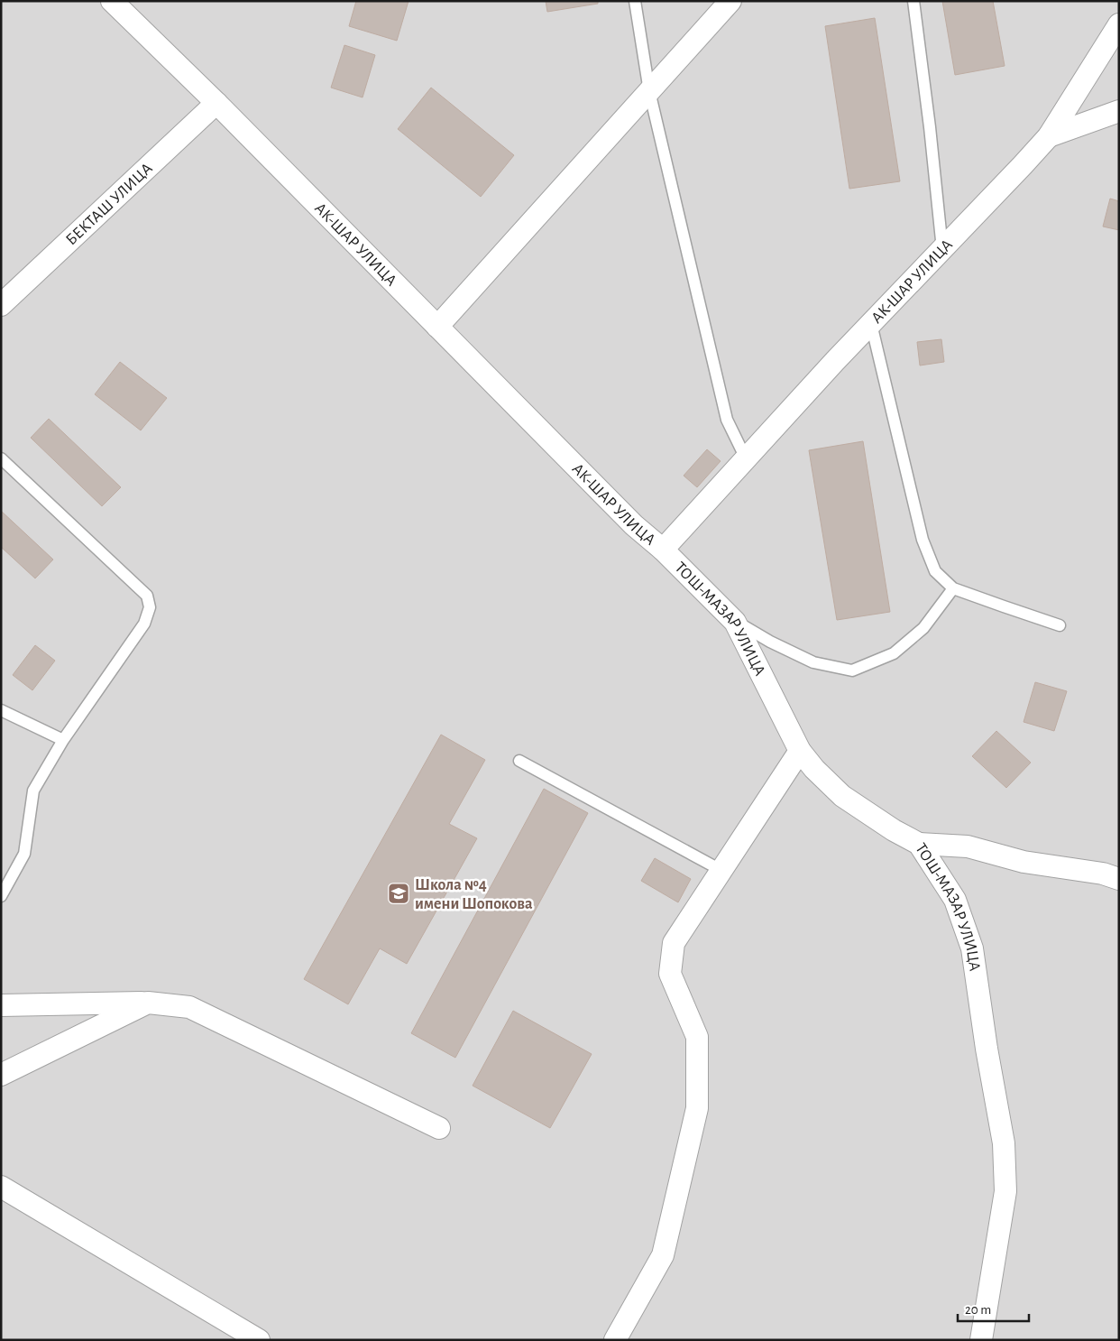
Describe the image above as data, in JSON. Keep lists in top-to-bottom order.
{
  "streets": {
    "street": ["БЕКТАШ УЛИЦА", "АК-ШАР УЛИЦА", "ТОШ-МАЗАР УЛИЦА"]
  },
  "crossings": [
    ["БЕКТАШ УЛИЦА", "АК-ШАР УЛИЦА"],
    ["АК-ШАР УЛИЦА", "ТОШ-МАЗАР УЛИЦА"]
  ],
  "places": {
    "school or university": ["Школа №4 имени Шопокова"]
  },
  "scale_bar": "20 m"
}
